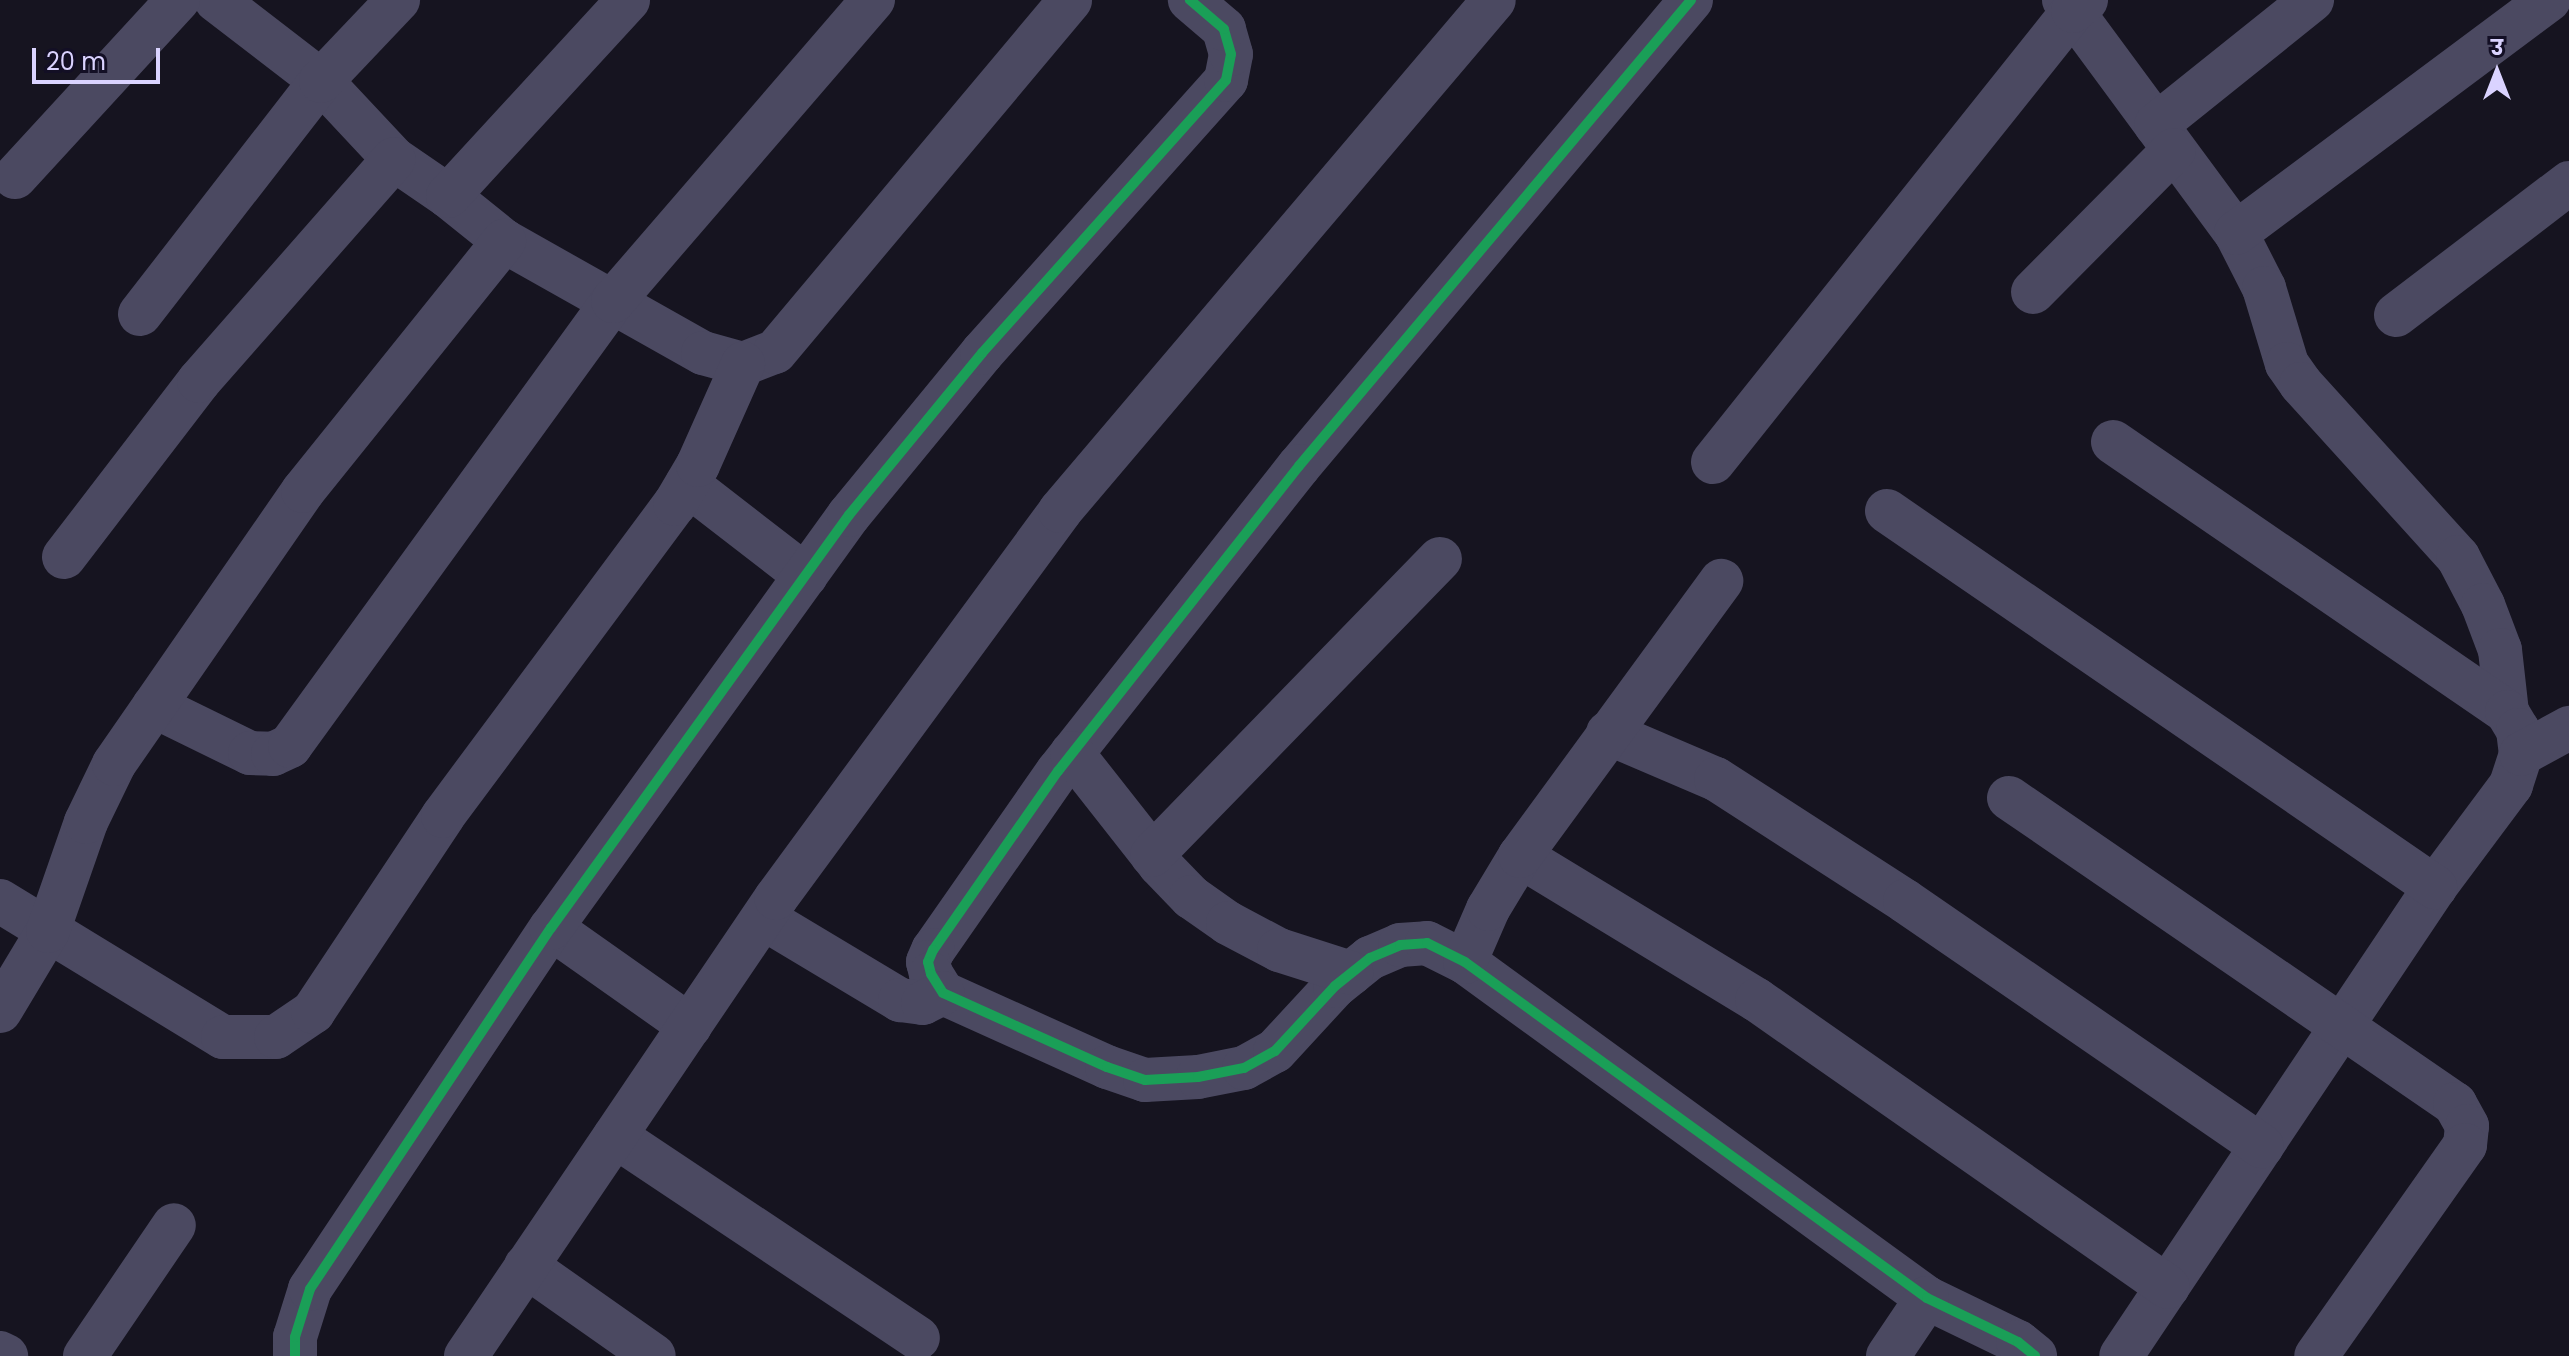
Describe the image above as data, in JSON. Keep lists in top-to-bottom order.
{
  "scale_bar": "20 m",
  "north": "top"
}
